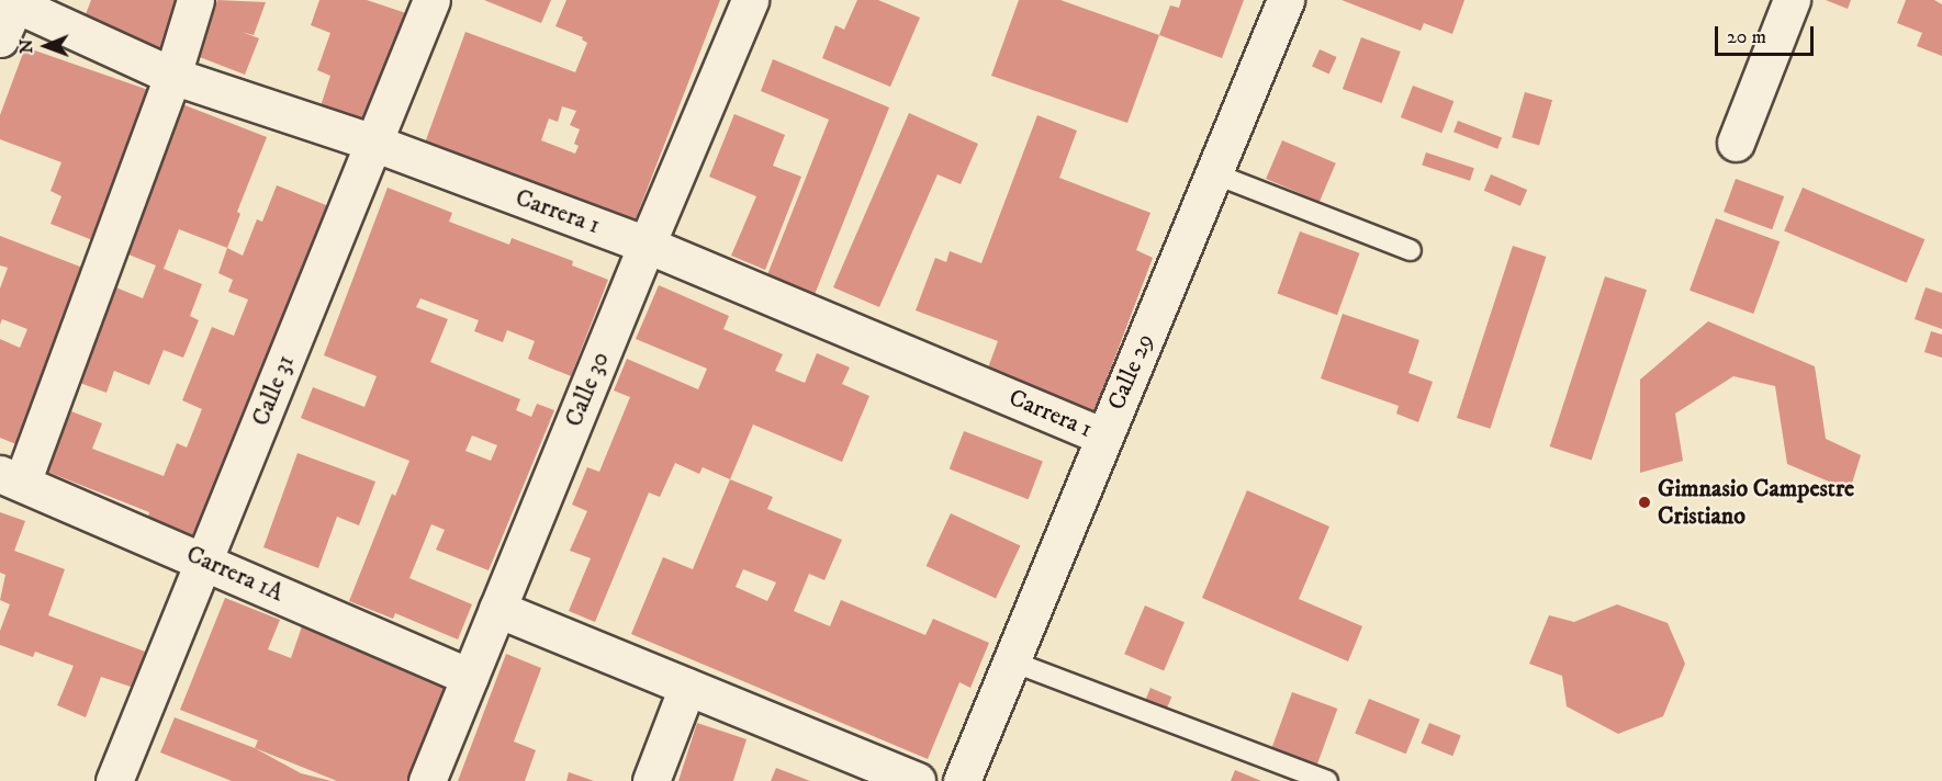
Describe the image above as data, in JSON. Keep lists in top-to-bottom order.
{
  "streets": {
    "street": [
      "Carrera 1",
      "Calle 29",
      "Calle 30",
      "Calle 31",
      "Carrera 1A"
    ]
  },
  "crossings": [
    ["Carrera 1", "Calle 29"],
    ["Carrera 1", "Calle 30"],
    ["Carrera 1", "Calle 31"],
    ["Calle 30", "Carrera 1A"],
    ["Calle 31", "Carrera 1A"]
  ],
  "places": ["Gimnasio Campestre Cristiano"],
  "scale_bar": "20 m",
  "north": "left"
}
